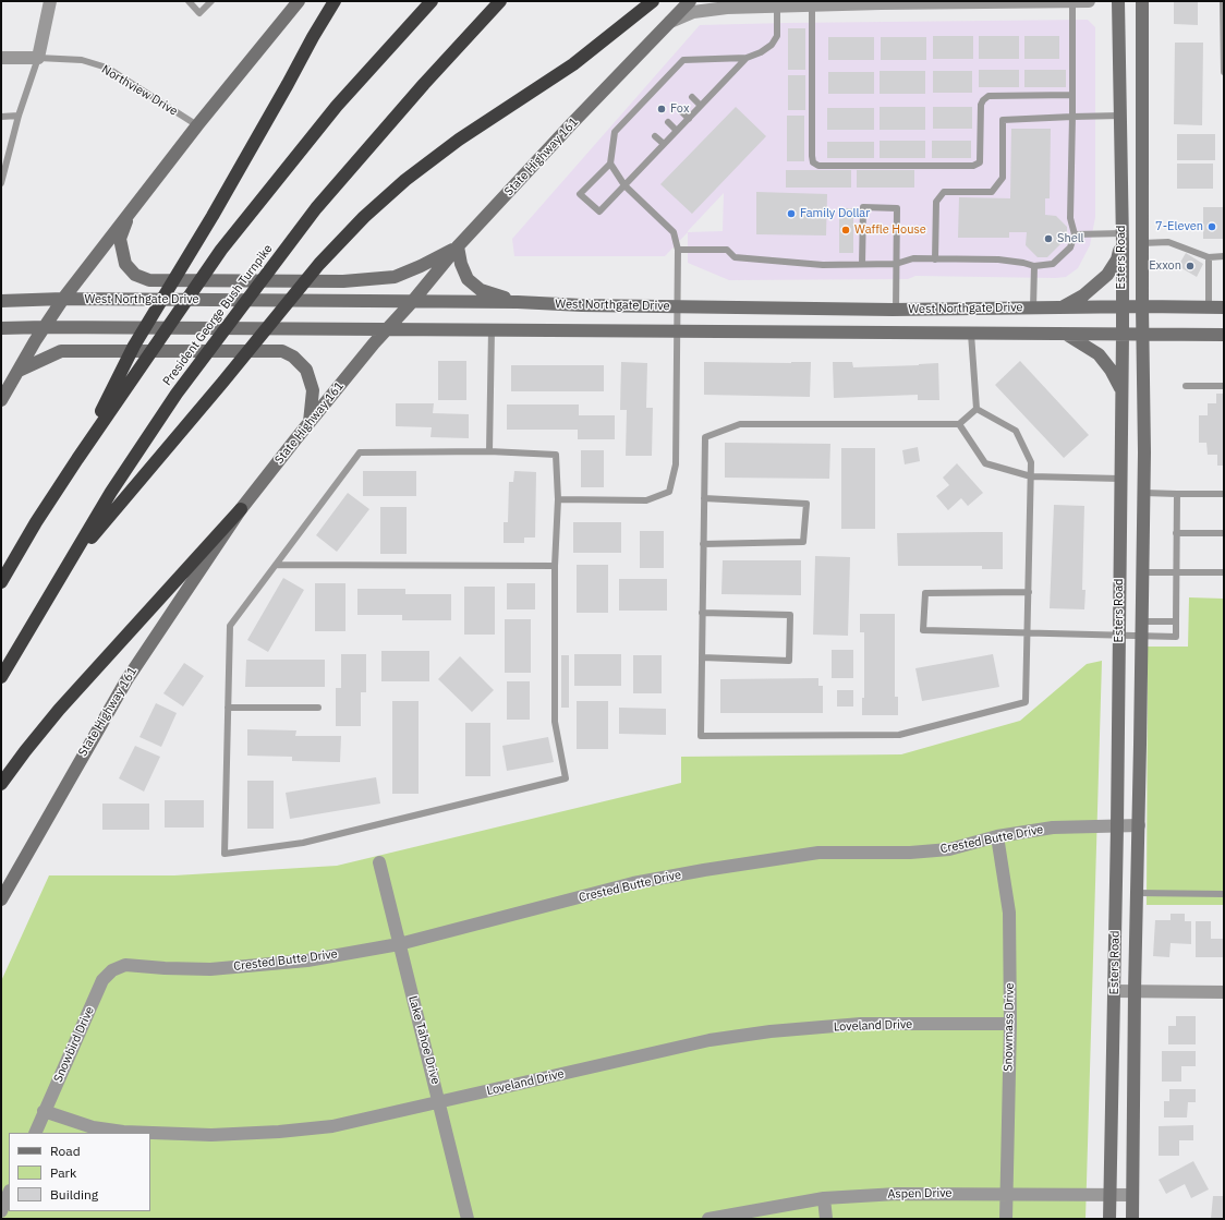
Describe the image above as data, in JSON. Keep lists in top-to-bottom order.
{
  "streets": {
    "highway": ["President George Bush Turnpike"],
    "main road": ["State Highway 161", "Esters Road", "West Northgate Drive"],
    "street": [
      "Northview Drive",
      "Crested Butte Drive",
      "Loveland Drive",
      "Snowmass Drive",
      "Lake Tahoe Drive",
      "Snowbird Drive",
      "Aspen Drive"
    ]
  },
  "crossings": [
    ["State Highway 161", "West Northgate Drive"],
    ["Esters Road", "West Northgate Drive"],
    ["Esters Road", "Crested Butte Drive"],
    ["Esters Road", "Aspen Drive"],
    ["Crested Butte Drive", "Snowmass Drive"],
    ["Crested Butte Drive", "Lake Tahoe Drive"],
    ["Crested Butte Drive", "Snowbird Drive"],
    ["Loveland Drive", "Snowmass Drive"],
    ["Loveland Drive", "Lake Tahoe Drive"],
    ["Loveland Drive", "Snowbird Drive"],
    ["Snowmass Drive", "Aspen Drive"]
  ],
  "places": [
    "Fox",
    "Family Dollar",
    "7-Eleven",
    "Waffle House",
    "Shell",
    "Exxon"
  ],
  "legend": ["Road", "Park", "Building"]
}
